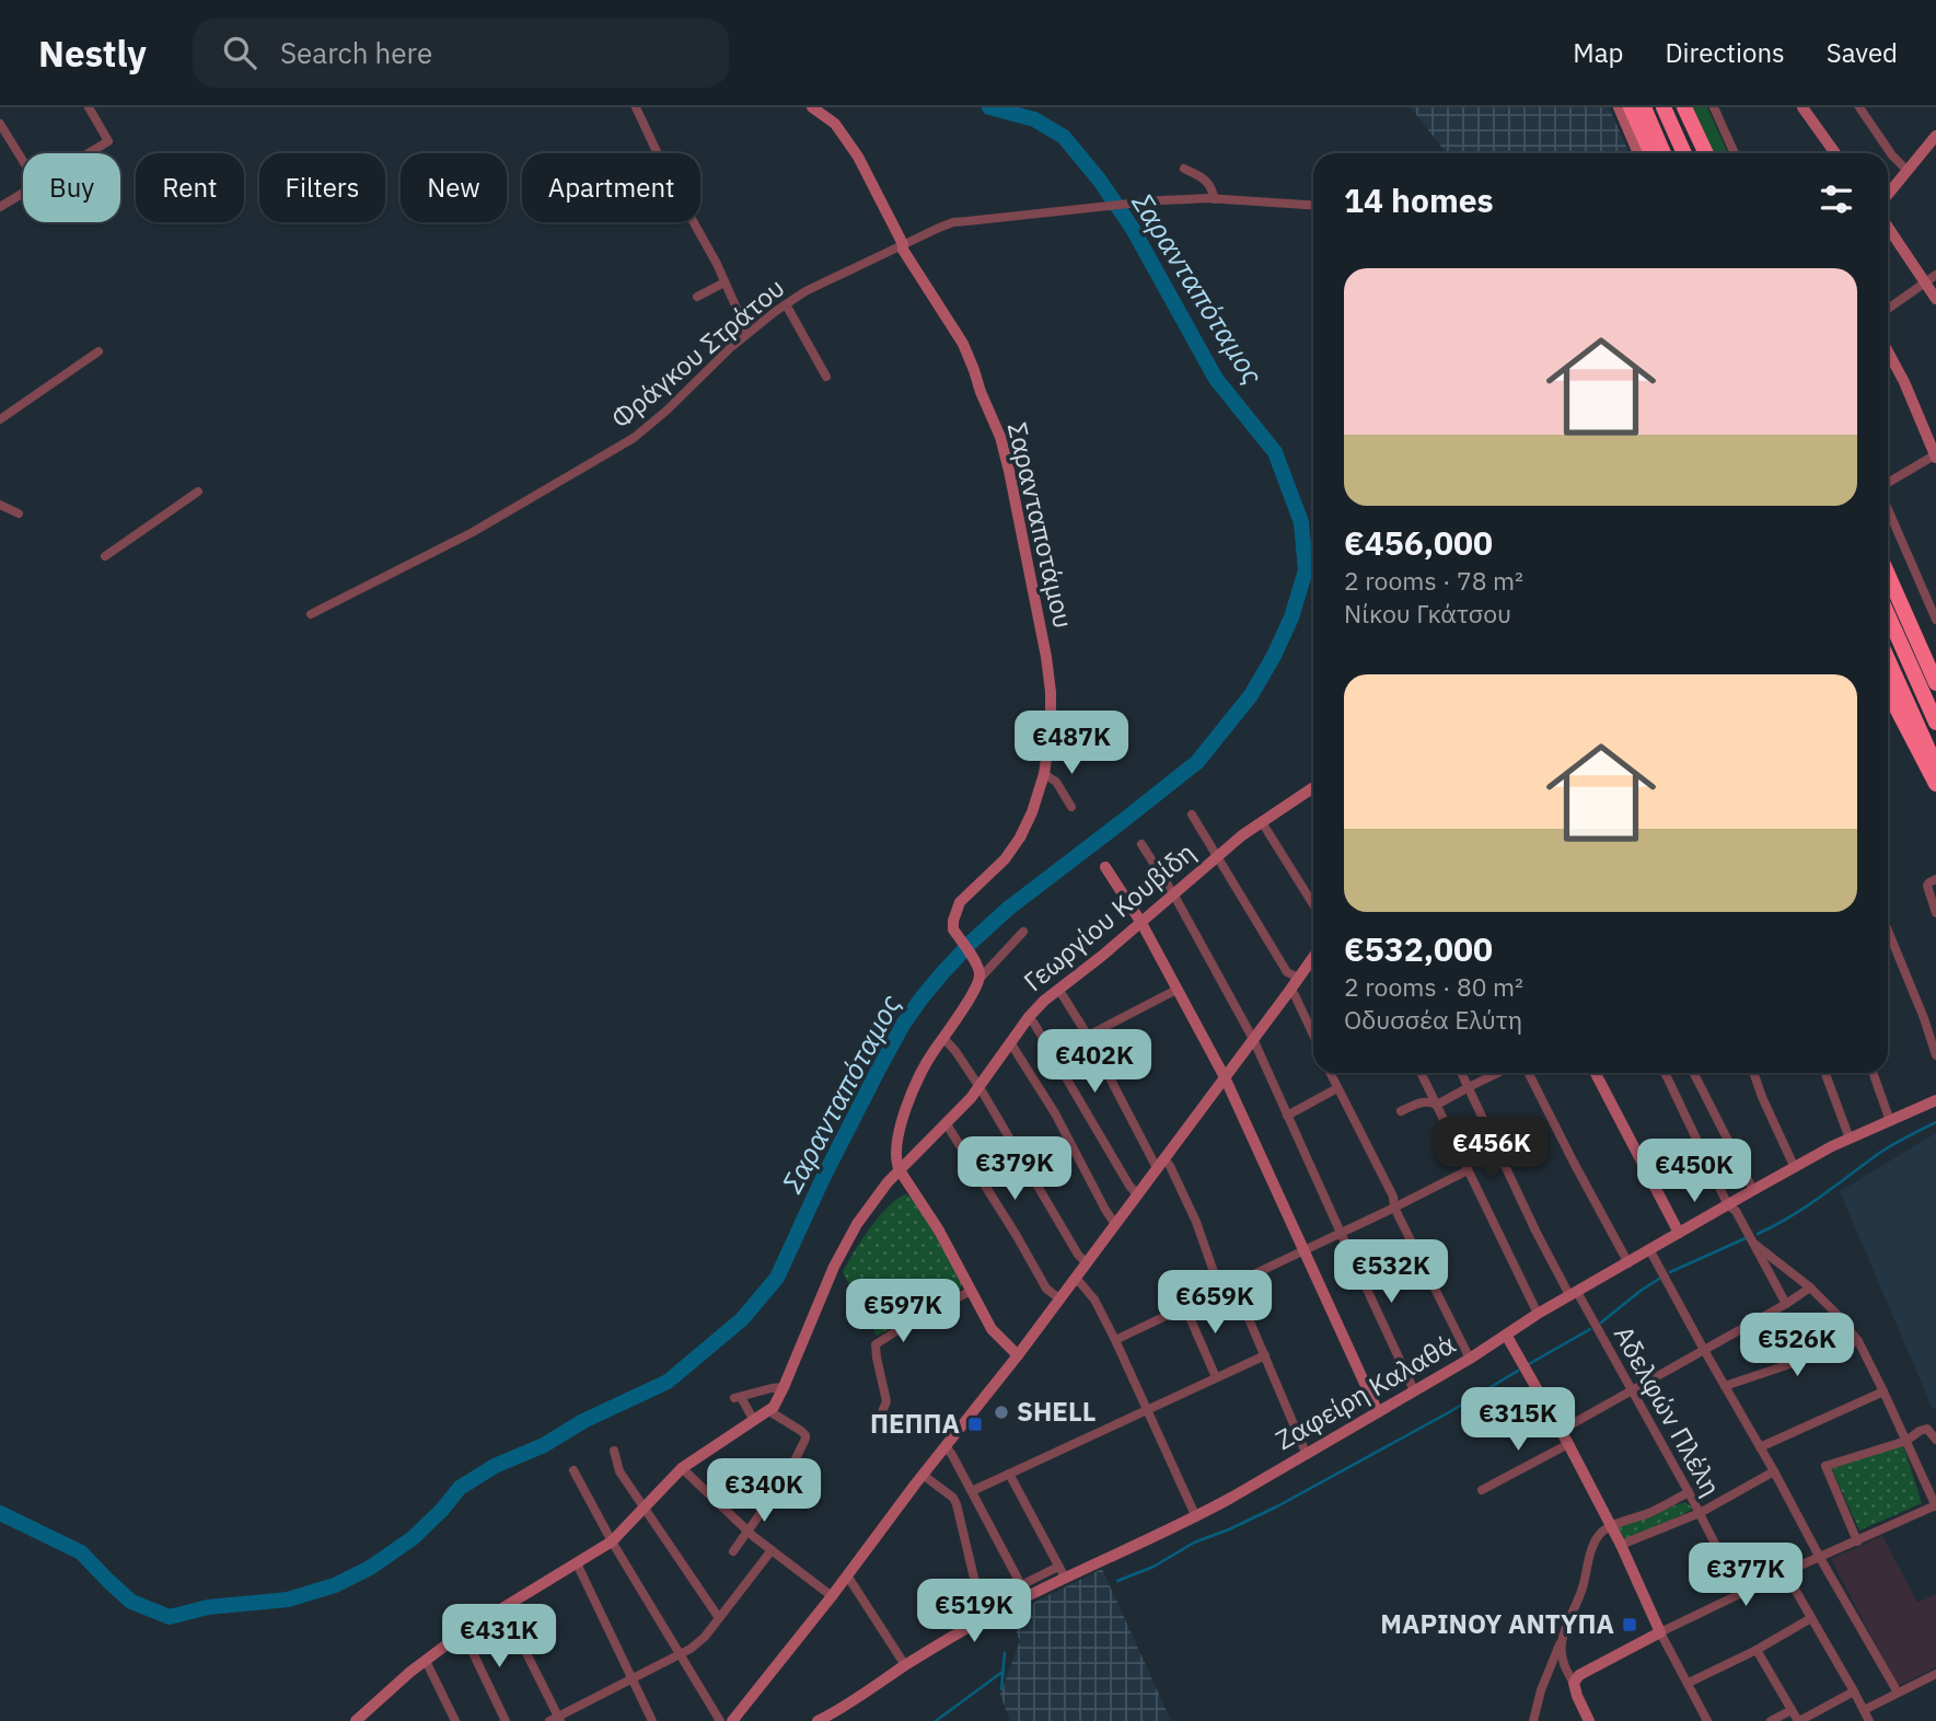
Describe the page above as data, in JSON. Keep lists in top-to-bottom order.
{
  "streets": {
    "street": [
      "Φράγκου Στράτου",
      "Σαρανταποτάμου",
      "Γεωργίου Κουβίδη",
      "Ζαφείρη Καλαθά",
      "Αδελφών Πλέλη"
    ]
  },
  "crossings": [
    ["Φράγκου Στράτου", "Σαρανταποτάμου"],
    ["Ζαφείρη Καλαθά", "Αδελφών Πλέλη"]
  ],
  "water": ["Σαρανταπόταμος"],
  "places": {
    "other": ["SHELL"],
    "transit": ["ΠΕΠΠΑ", "ΜΑΡΙΝΟΥ ΑΝΤΥΠΑ"]
  },
  "page": {
    "header": "Nestly",
    "search": "Search here",
    "nav": ["Map", "Directions", "Saved"],
    "chip": [
      "Buy",
      "Rent",
      "Filters",
      "New",
      "Apartment"
    ],
    "heading": "14 homes",
    "list": [
      {
        "name": "€456,000",
        "note": "2 rooms · 78 m² · Νίκου Γκάτσου"
      },
      {
        "name": "€532,000",
        "note": "2 rooms · 80 m² · Οδυσσέα Ελύτη"
      }
    ],
    "price": [
      "€487K",
      "€402K",
      "€456K",
      "€379K",
      "€450K",
      "€532K",
      "€659K",
      "€597K",
      "€526K",
      "€315K",
      "€340K",
      "€377K",
      "€519K",
      "€431K"
    ]
  }
}
